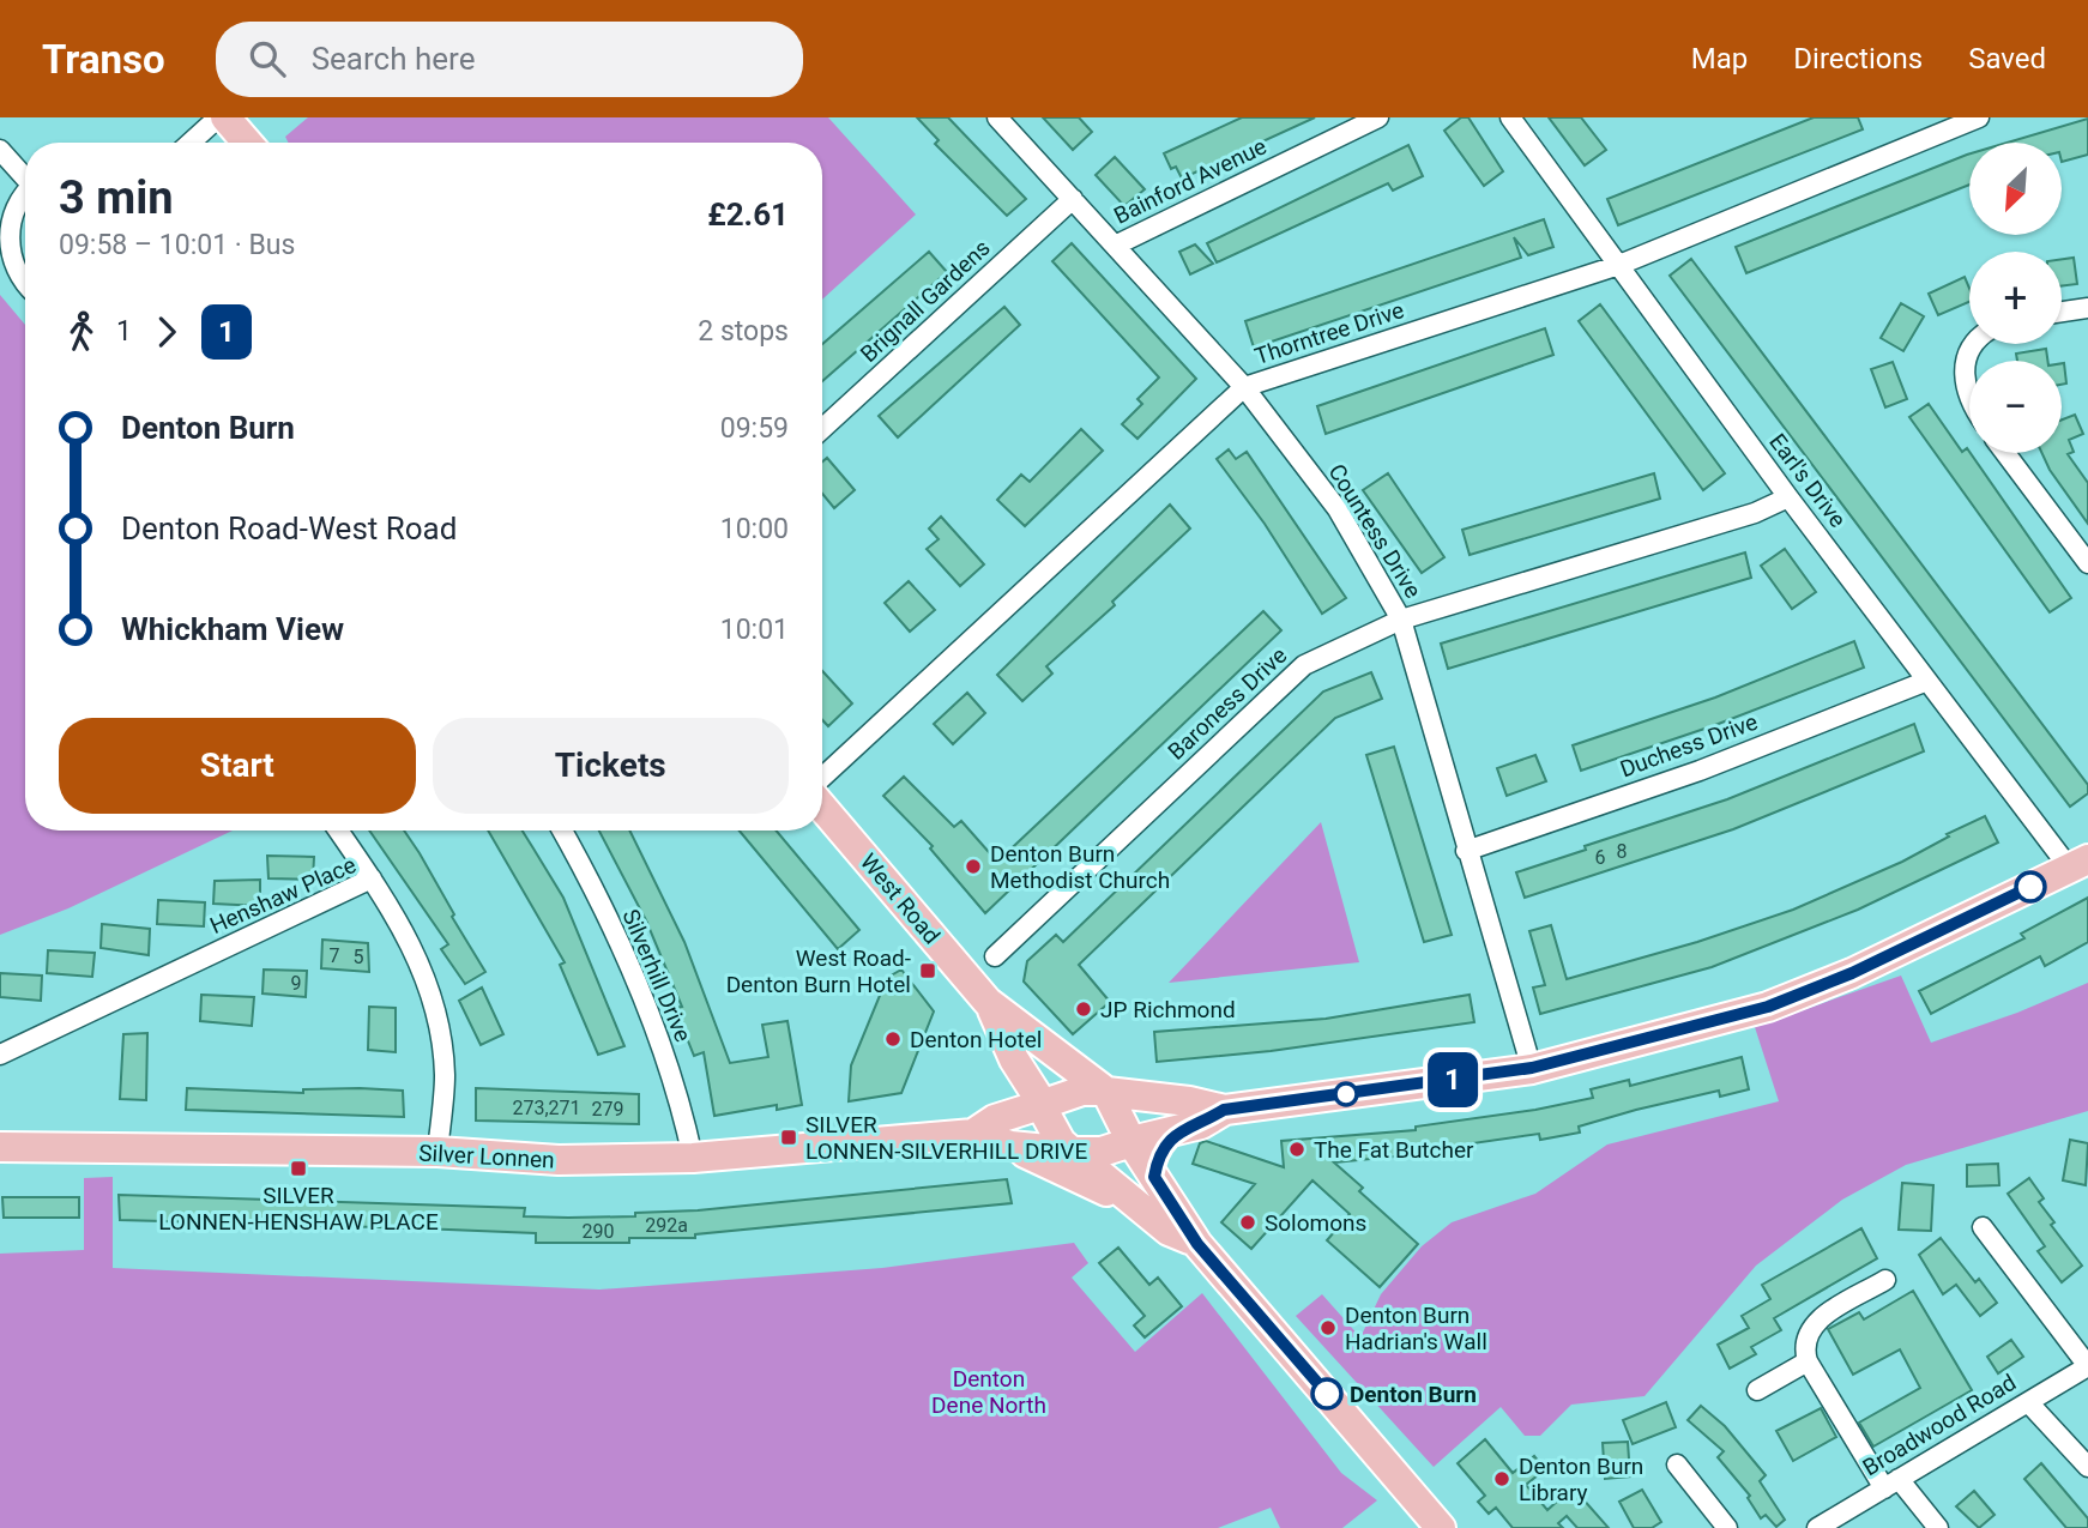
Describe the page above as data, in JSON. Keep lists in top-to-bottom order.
{
  "streets": {
    "main road": ["West Road", "Silver Lonnen"],
    "street": [
      "Bainford Avenue",
      "Brignall Gardens",
      "Thorntree Drive",
      "Earl's Drive",
      "Countess Drive",
      "Baroness Drive",
      "Duchess Drive",
      "Henshaw Place",
      "Silverhill Drive",
      "Broadwood Road"
    ]
  },
  "crossings": [
    ["Bainford Avenue", "Countess Drive"],
    ["Brignall Gardens", "Countess Drive"],
    ["Thorntree Drive", "Earl's Drive"],
    ["Thorntree Drive", "Countess Drive"],
    ["Earl's Drive", "Baroness Drive"],
    ["Earl's Drive", "Duchess Drive"],
    ["Countess Drive", "Baroness Drive"],
    ["Countess Drive", "Duchess Drive"],
    ["Henshaw Place", "Silver Lonnen"],
    ["West Road", "Silver Lonnen"],
    ["Silverhill Drive", "Silver Lonnen"]
  ],
  "parks": ["Denton Dene North"],
  "places": {
    "other": [
      "Denton Burn Methodist Church",
      "JP Richmond",
      "Denton Hotel",
      "The Fat Butcher",
      "Solomons",
      "Denton Burn Hadrian's Wall",
      "Denton Burn",
      "Denton Burn Library"
    ],
    "transit": ["West Road- Denton Burn Hotel", "SILVER LONNEN-SILVERHILL DRIVE", "SILVER LONNEN-HENSHAW PLACE"]
  },
  "lines": ["bus line 1"],
  "house_numbers": [
    "8",
    "6",
    "7",
    "5",
    "9",
    "273,271",
    "279",
    "292a",
    "290"
  ],
  "north": "bottom left",
  "page": {
    "header": "Transo",
    "search": "Search here",
    "nav": ["Map", "Directions", "Saved"],
    "on_map": "1",
    "map_buttons": ["+", "−"],
    "heading": ["3 min", "09:58 – 10:01 · Bus", "£2.61"],
    "legs": ["1", "1", "2 stops"],
    "list": [
      {
        "name": "Denton Burn",
        "value": "09:59"
      },
      {
        "name": "Denton Road-West Road",
        "value": "10:00"
      },
      {
        "name": "Whickham View",
        "value": "10:01"
      }
    ],
    "buttons": ["Start", "Tickets"]
  }
}
